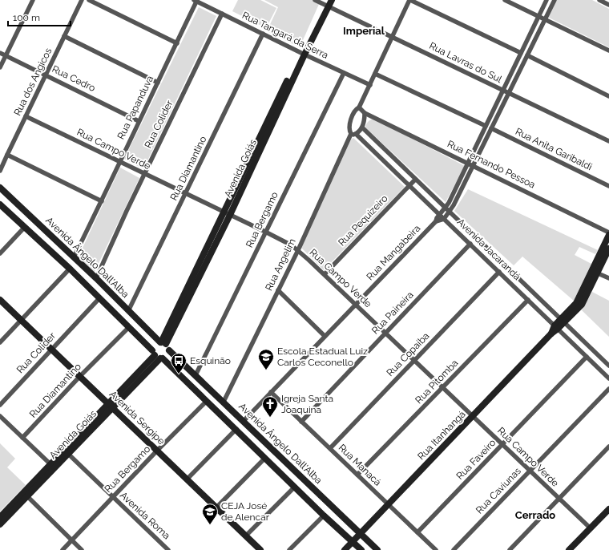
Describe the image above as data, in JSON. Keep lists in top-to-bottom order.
{
  "streets": {
    "main road": [
      "Avenida Goiás",
      "Avenida Ângelo Dall'Alba",
      "Avenida Sergipe",
      "Rua Itanhangá"
    ],
    "street": [
      "Rua Tangará da Serra",
      "Rua Lavras do Sul",
      "Rua Cedro",
      "Rua dos Angicos",
      "Rua Papanduva",
      "Rua Colider",
      "Rua Campo Verde",
      "Rua Anita Garibaldi",
      "Rua Fernando Pessoa",
      "Rua Diamantino",
      "Rua Bergamo",
      "Rua Pequizeiro",
      "Avenida Jacarandá",
      "Rua Mangabeira",
      "Rua Angelim",
      "Rua Paineira",
      "Rua Copaíba",
      "Rua Pitomba",
      "Rua Faveiro",
      "Rua Manacá",
      "Rua Caviunas",
      "Avenida Roma"
    ]
  },
  "crossings": [
    ["Rua Tangará da Serra", "Rua Papanduva"],
    ["Rua Tangará da Serra", "Rua Colider"],
    ["Rua Tangará da Serra", "Rua Diamantino"],
    ["Rua Tangará da Serra", "Avenida Goiás"],
    ["Rua Tangará da Serra", "Rua Bergamo"],
    ["Rua Lavras do Sul", "Avenida Goiás"],
    ["Rua Cedro", "Rua dos Angicos"],
    ["Rua Cedro", "Rua Papanduva"],
    ["Rua dos Angicos", "Rua Campo Verde"],
    ["Rua Papanduva", "Rua Campo Verde"],
    ["Rua Papanduva", "Avenida Ângelo Dall'Alba"],
    ["Rua Colider", "Rua Campo Verde"],
    ["Rua Colider", "Avenida Ângelo Dall'Alba"],
    ["Rua Colider", "Avenida Sergipe"],
    ["Rua Campo Verde", "Rua Diamantino"],
    ["Rua Campo Verde", "Avenida Goiás"],
    ["Rua Campo Verde", "Rua Bergamo"],
    ["Rua Campo Verde", "Rua Pequizeiro"],
    ["Rua Campo Verde", "Rua Mangabeira"],
    ["Rua Campo Verde", "Rua Angelim"],
    ["Rua Campo Verde", "Rua Paineira"],
    ["Rua Campo Verde", "Rua Copaíba"],
    ["Rua Campo Verde", "Rua Pitomba"],
    ["Rua Campo Verde", "Rua Itanhangá"],
    ["Rua Campo Verde", "Rua Faveiro"],
    ["Rua Campo Verde", "Rua Caviunas"],
    ["Rua Fernando Pessoa", "Rua Mangabeira"],
    ["Rua Diamantino", "Avenida Ângelo Dall'Alba"],
    ["Rua Diamantino", "Avenida Sergipe"],
    ["Avenida Goiás", "Avenida Ângelo Dall'Alba"],
    ["Avenida Goiás", "Avenida Sergipe"],
    ["Avenida Goiás", "Avenida Roma"],
    ["Rua Bergamo", "Avenida Ângelo Dall'Alba"],
    ["Rua Bergamo", "Avenida Sergipe"],
    ["Rua Bergamo", "Avenida Roma"],
    ["Rua Pequizeiro", "Avenida Jacarandá"],
    ["Avenida Jacarandá", "Rua Mangabeira"],
    ["Avenida Jacarandá", "Rua Angelim"],
    ["Avenida Jacarandá", "Rua Paineira"],
    ["Avenida Jacarandá", "Rua Copaíba"],
    ["Avenida Jacarandá", "Rua Pitomba"],
    ["Avenida Jacarandá", "Rua Itanhangá"],
    ["Avenida Jacarandá", "Rua Faveiro"],
    ["Rua Mangabeira", "Avenida Ângelo Dall'Alba"],
    ["Rua Mangabeira", "Rua Manacá"],
    ["Avenida Ângelo Dall'Alba", "Rua Angelim"],
    ["Avenida Ângelo Dall'Alba", "Rua Itanhangá"],
    ["Rua Paineira", "Rua Manacá"],
    ["Rua Copaíba", "Rua Manacá"],
    ["Rua Pitomba", "Rua Manacá"],
    ["Rua Itanhangá", "Rua Manacá"],
    ["Rua Faveiro", "Rua Manacá"]
  ],
  "districts": ["Imperial", "Cerrado"],
  "places": {
    "school or university": ["Escola Estadual Luiz Carlos Ceconello", "CEJA José de Alencar"],
    "bus stop": ["Esquinão"],
    "church": ["Igreja Santa Joaquina"]
  },
  "scale_bar": "100 m"
}
